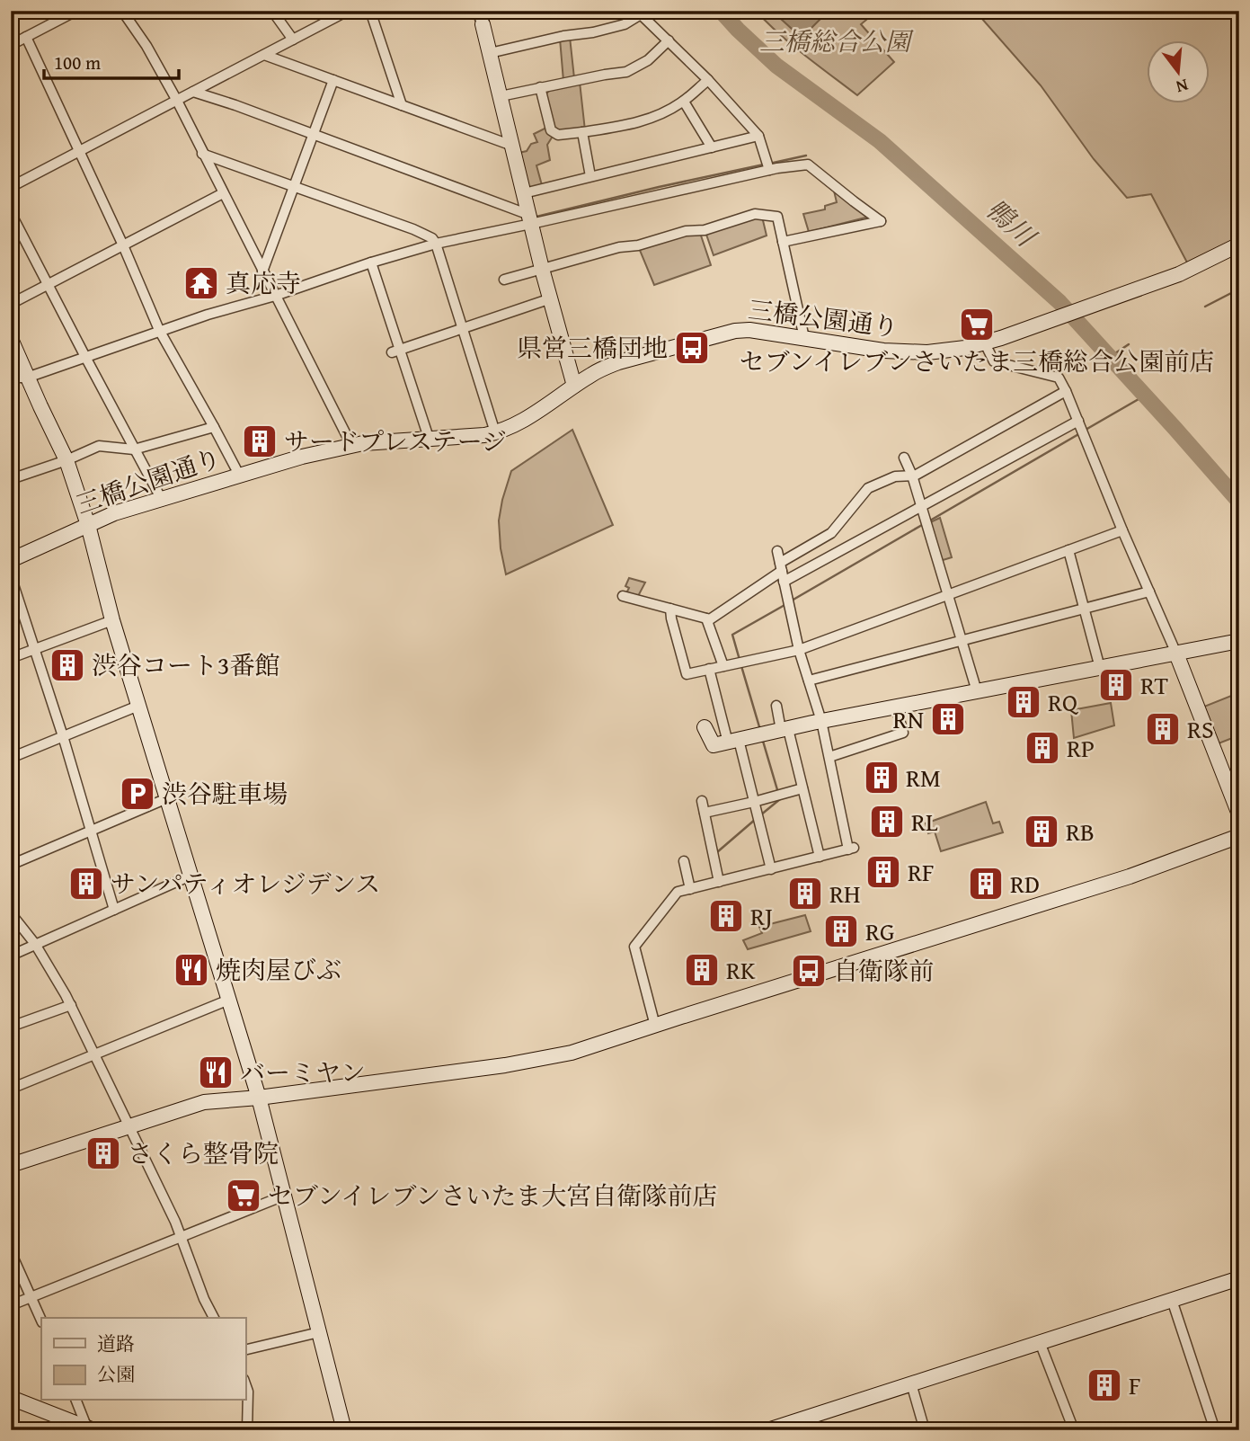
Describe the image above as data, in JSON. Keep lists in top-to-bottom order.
{
  "streets": {
    "street": ["三橋公園通り"]
  },
  "water": ["鴨川"],
  "parks": ["三橋総合公園"],
  "places": {
    "temple": ["真応寺"],
    "supermarket": ["セブンイレブンさいたま三橋総合公園前店", "セブンイレブンさいたま大宮自衛隊前店"],
    "bus stop": ["県営三橋団地", "自衛隊前"],
    "building": [
      "サードプレステージ",
      "渋谷コート3番館",
      "RT",
      "RQ",
      "RN",
      "RS",
      "RP",
      "RM",
      "RL",
      "RB",
      "RF",
      "サンパティオレジデンス",
      "RD",
      "RH",
      "RJ",
      "RG",
      "RK",
      "さくら整骨院",
      "F"
    ],
    "parking": ["渋谷駐車場"],
    "restaurant": ["焼肉屋びぶ", "バーミヤン"]
  },
  "legend": ["道路", "公園"],
  "scale_bar": "100 m",
  "north": "bottom"
}
